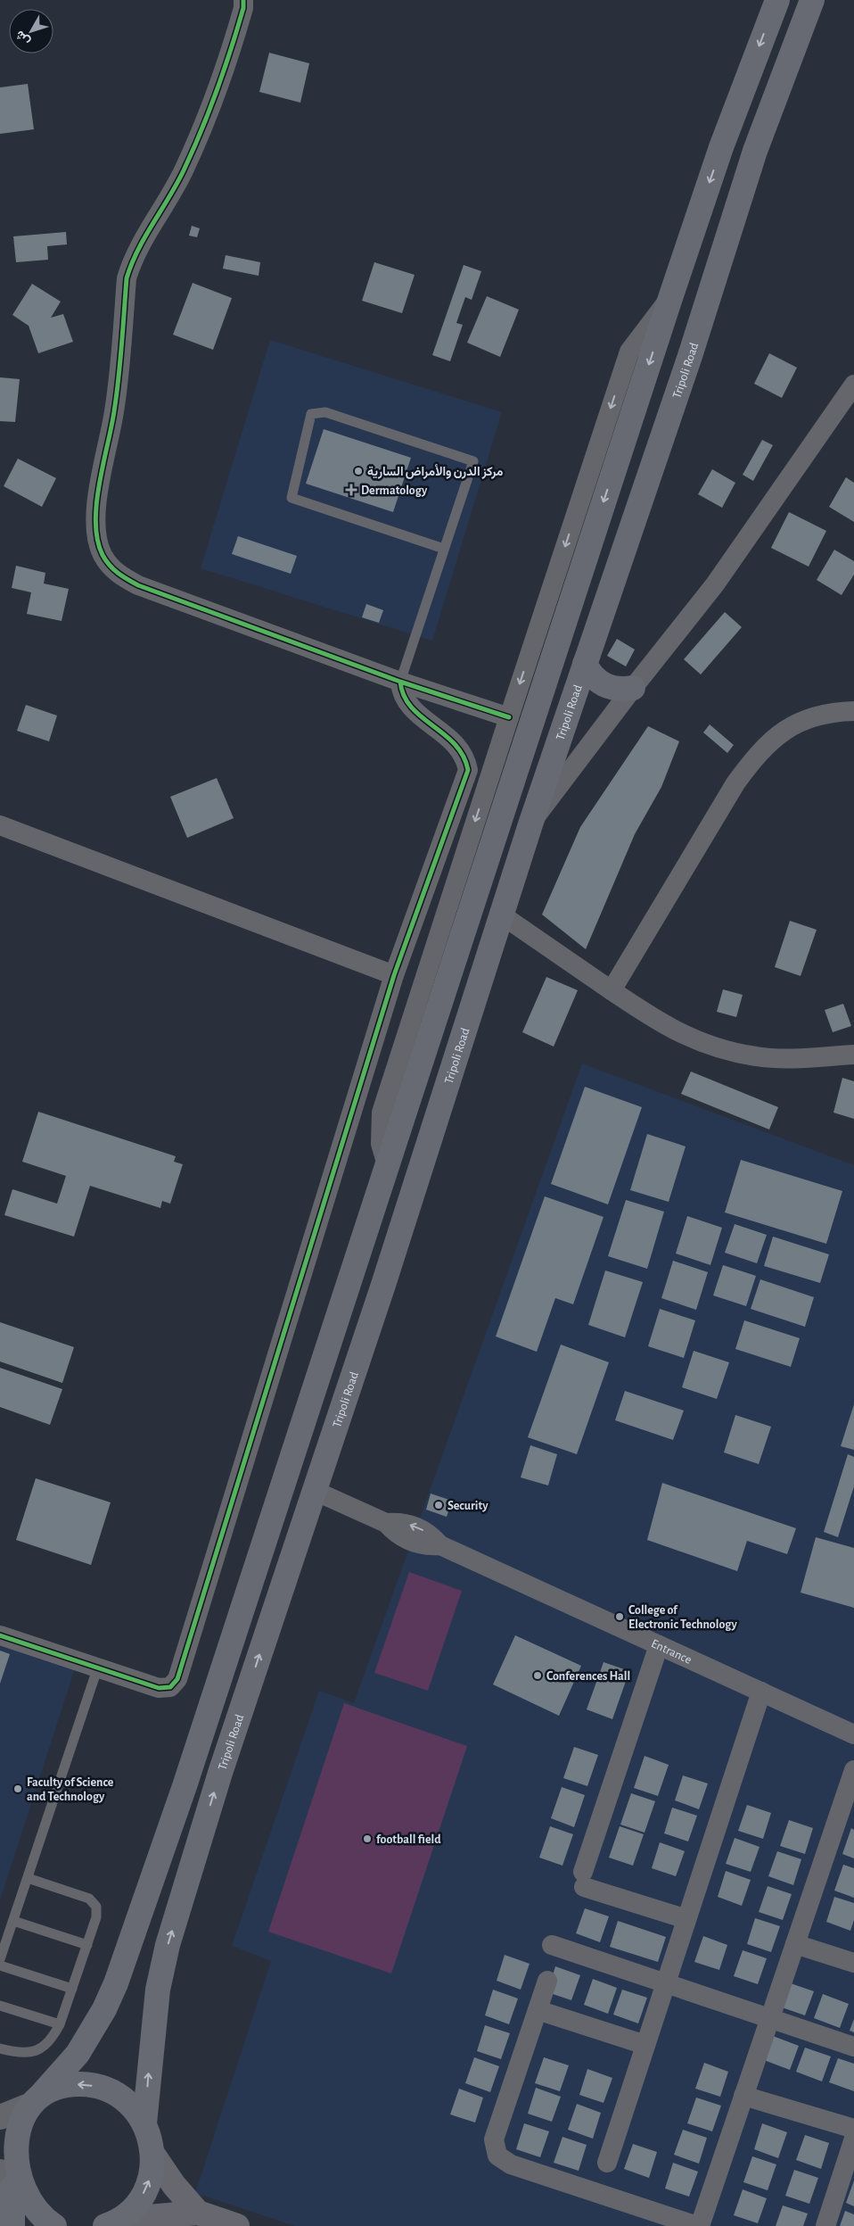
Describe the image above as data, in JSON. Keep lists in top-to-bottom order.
{
  "streets": {
    "highway": ["Tripoli Road"],
    "street": ["Entrance"]
  },
  "crossings": [
    ["Tripoli Road", "Entrance"]
  ],
  "places": {
    "other": [
      "مركز الدرن والأمراض السارية",
      "Security",
      "College of Electronic Technology",
      "Conferences Hall",
      "Faculty of Science and Technology",
      "football field"
    ],
    "health": ["Dermatology"]
  },
  "north": "bottom left"
}
